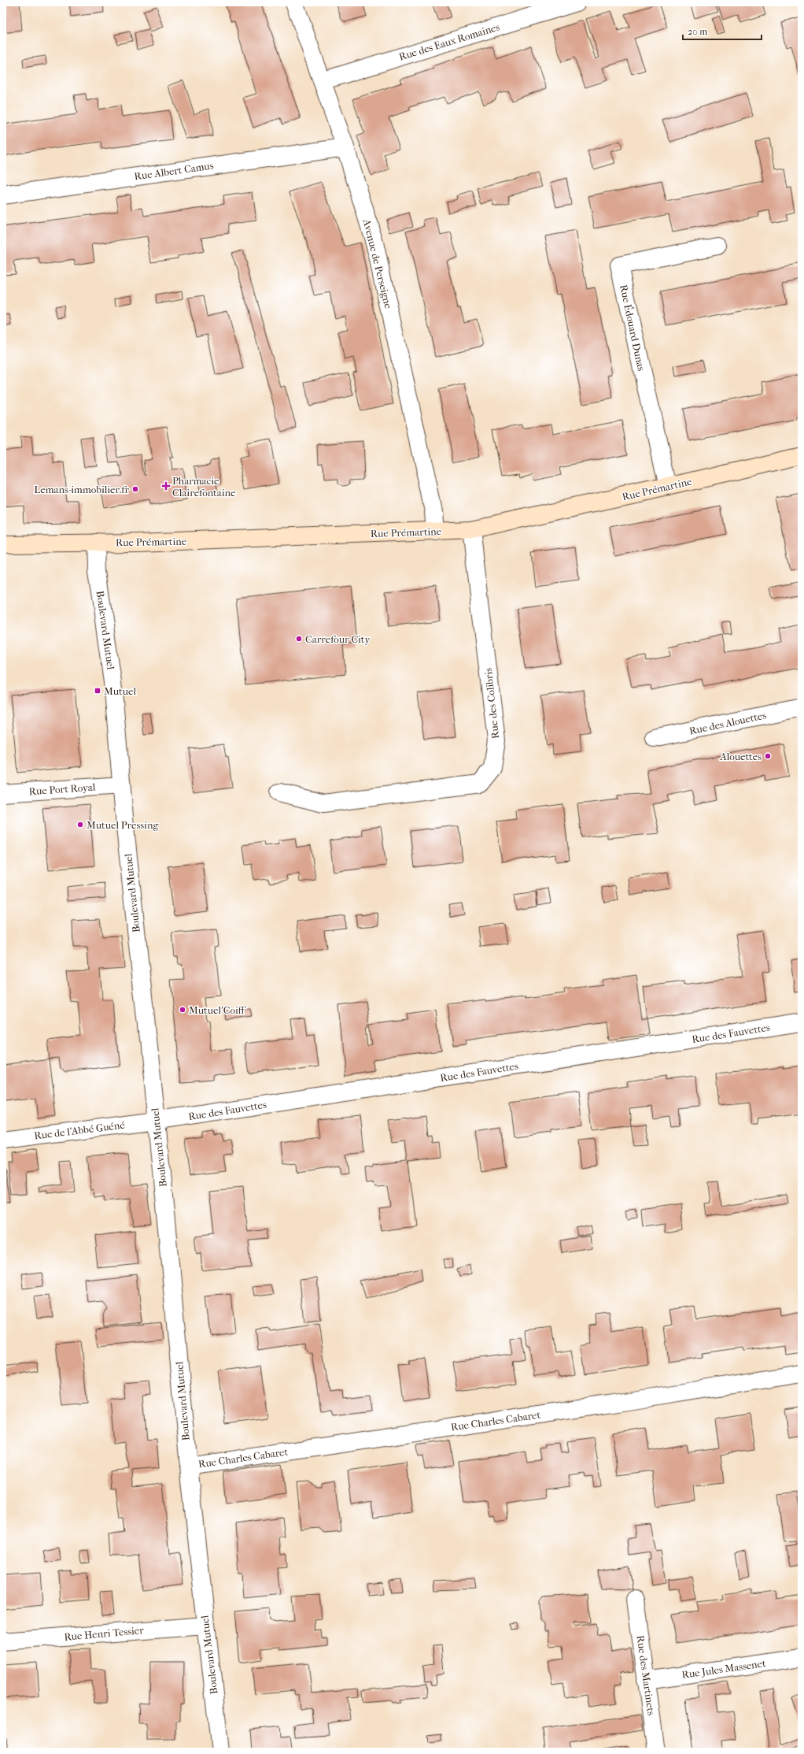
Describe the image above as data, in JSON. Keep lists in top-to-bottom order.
{
  "streets": {
    "street": [
      "Rue des Eaux Romaines",
      "Rue Albert Camus",
      "Avenue de Perseigne",
      "Rue Édouard Dunas",
      "Rue Prémartine",
      "Boulevard Mutuel",
      "Rue des Colibris",
      "Rue des Alouettes",
      "Rue Port Royal",
      "Rue des Fauvettes",
      "Rue de l'Abbé Guéné",
      "Rue Charles Cabaret",
      "Rue Henri Tessier",
      "Rue Jules Massenet",
      "Rue des Martinets"
    ]
  },
  "crossings": [
    ["Rue des Eaux Romaines", "Avenue de Perseigne"],
    ["Rue Albert Camus", "Avenue de Perseigne"],
    ["Avenue de Perseigne", "Rue Prémartine"],
    ["Rue Édouard Dunas", "Rue Prémartine"],
    ["Rue Prémartine", "Boulevard Mutuel"],
    ["Rue Prémartine", "Rue des Colibris"],
    ["Boulevard Mutuel", "Rue Port Royal"],
    ["Boulevard Mutuel", "Rue des Fauvettes"],
    ["Boulevard Mutuel", "Rue de l'Abbé Guéné"],
    ["Boulevard Mutuel", "Rue Charles Cabaret"],
    ["Boulevard Mutuel", "Rue Henri Tessier"],
    ["Rue des Fauvettes", "Rue de l'Abbé Guéné"],
    ["Rue Jules Massenet", "Rue des Martinets"]
  ],
  "places": {
    "health": ["Pharmacie Clairefontaine"],
    "other": [
      "Lemans-immobilier.fr",
      "Carrefour City",
      "Alouettes",
      "Mutuel Pressing",
      "Mutuel'Coiff"
    ],
    "transit": ["Mutuel"]
  },
  "scale_bar": "20 m"
}
